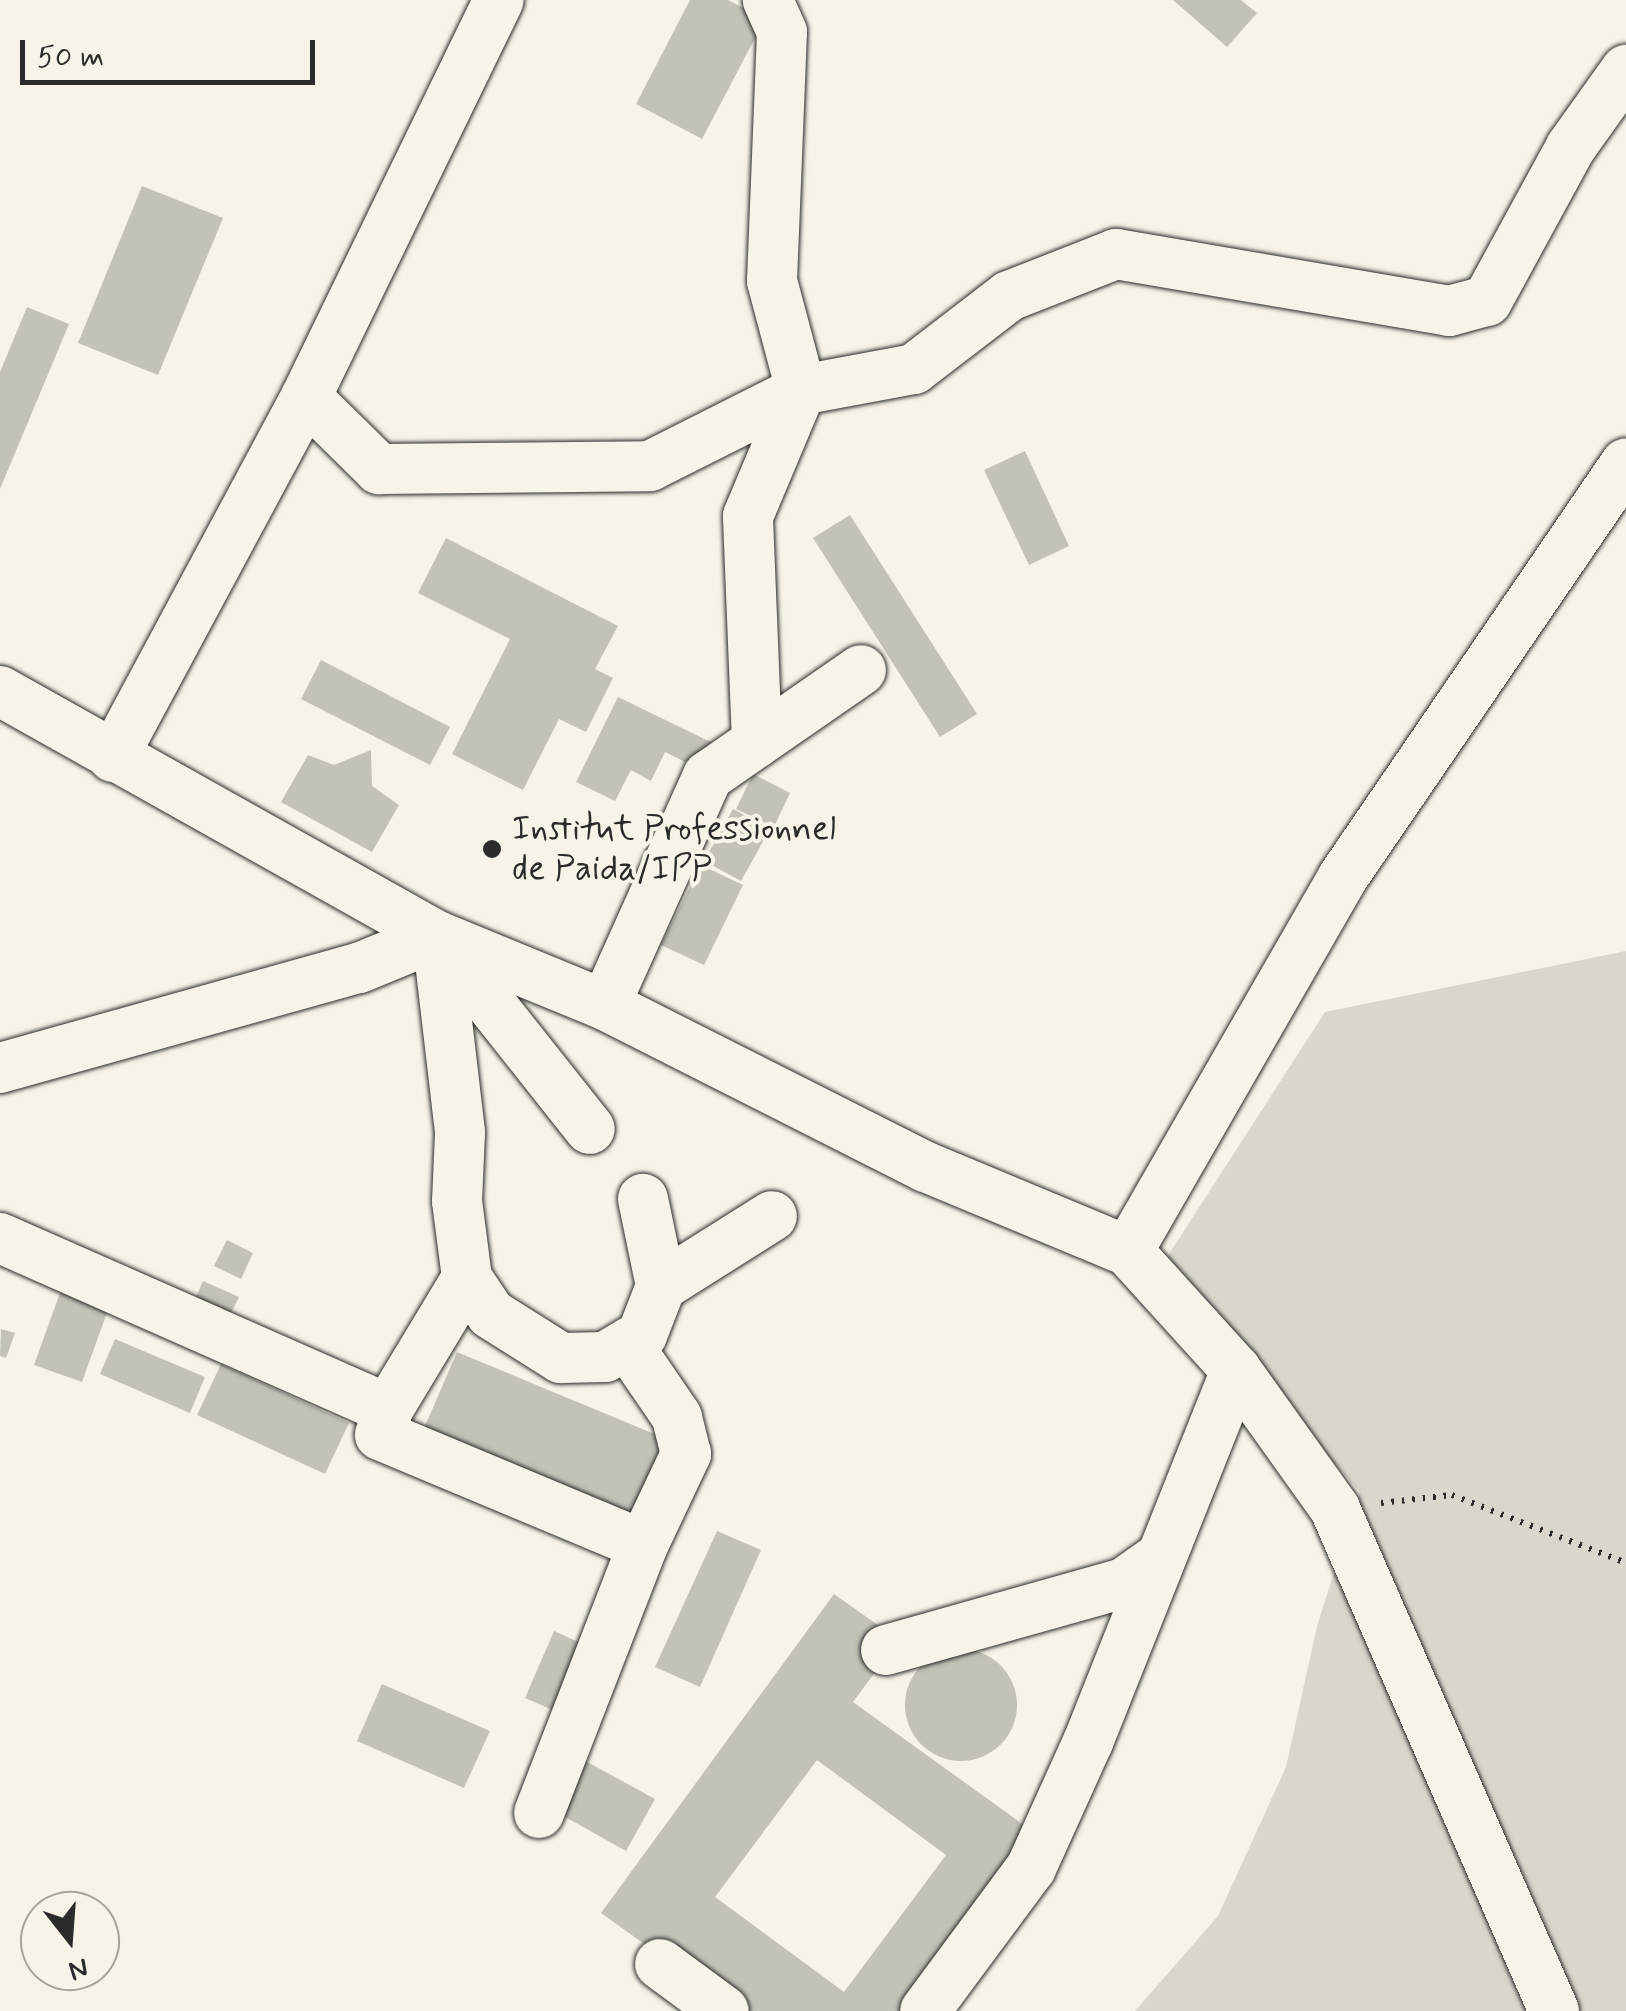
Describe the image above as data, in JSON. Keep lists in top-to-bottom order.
{
  "places": ["Institut Professionnel de Paida/IPP"],
  "scale_bar": "50 m",
  "north": "bottom"
}
